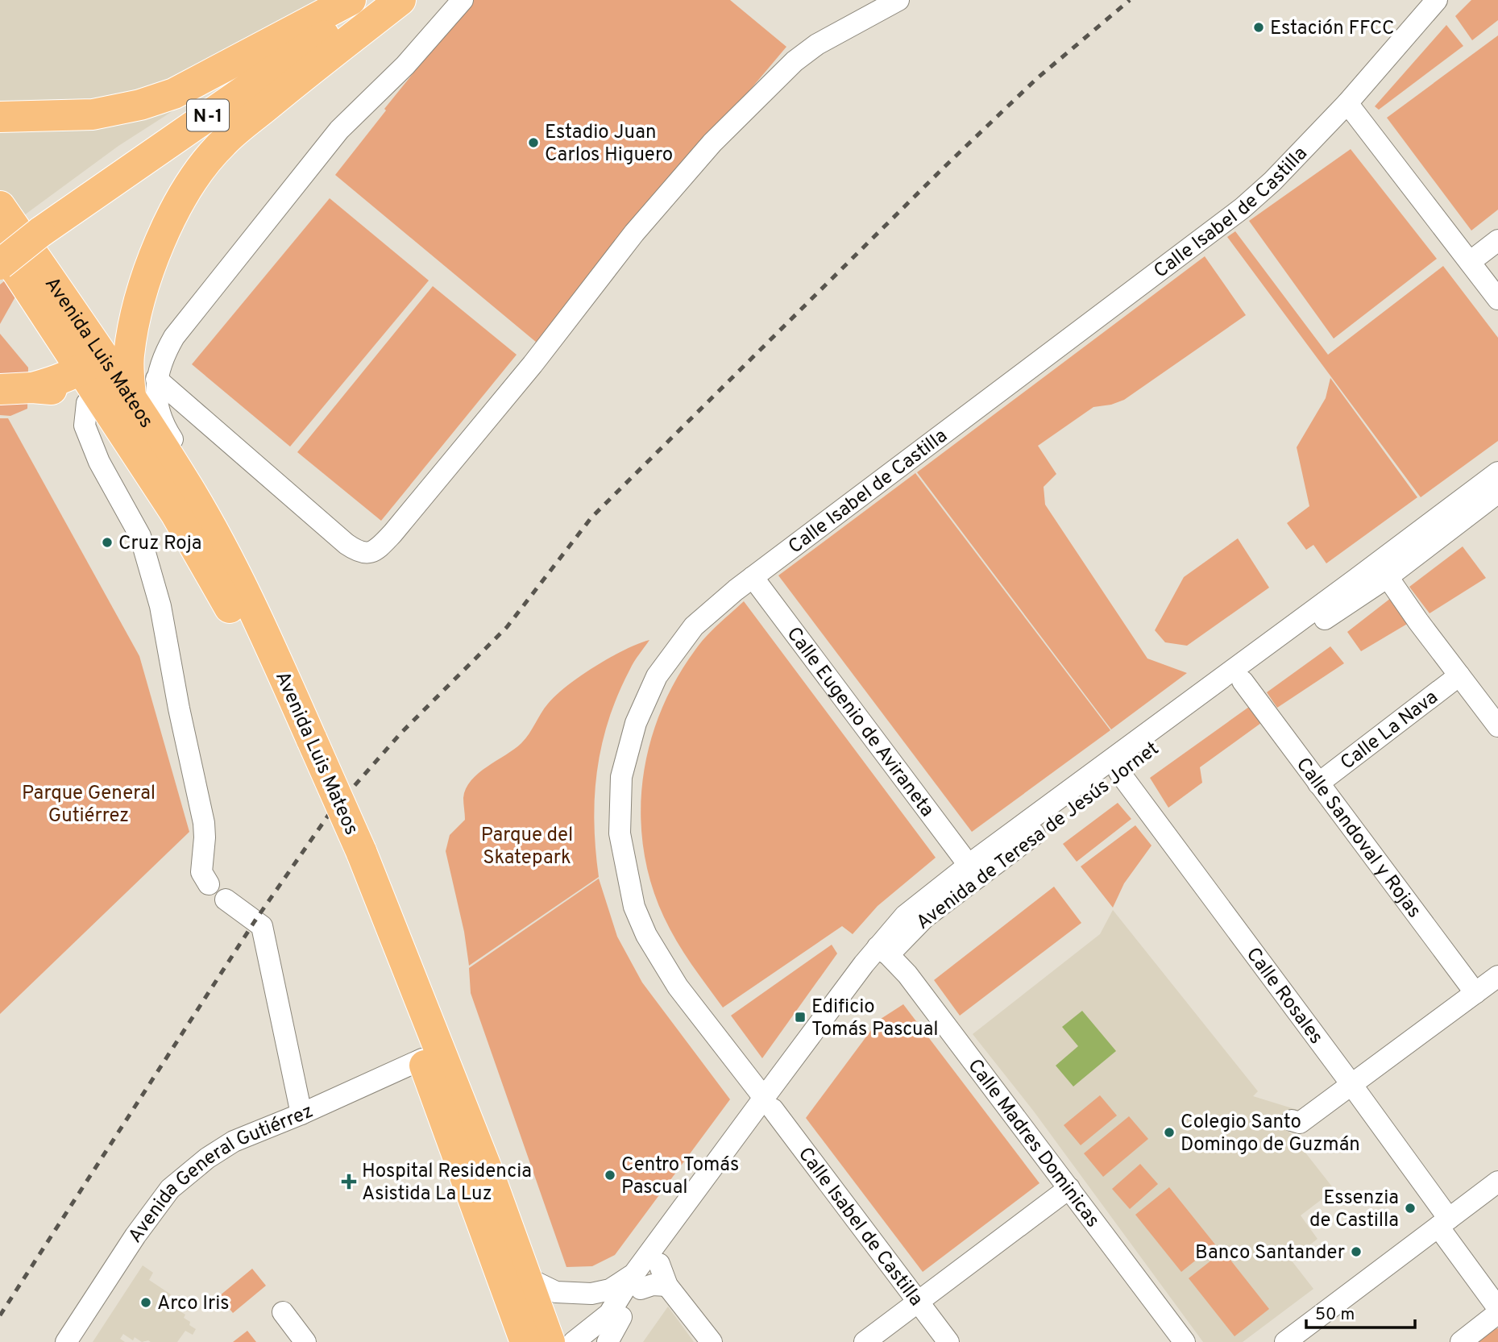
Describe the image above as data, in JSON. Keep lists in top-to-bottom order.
{
  "streets": {
    "highway": ["N-1", "Avenida Luis Mateos"],
    "street": [
      "Calle Isabel de Castilla",
      "Calle Eugenio de Aviraneta",
      "Calle La Nava",
      "Avenida de Teresa de Jesús Jornet",
      "Calle Sandoval y Rojas",
      "Calle Rosales",
      "Calle Madres Dominicas",
      "Avenida General Gutiérrez"
    ]
  },
  "crossings": [
    ["N-1", "Avenida Luis Mateos"],
    ["Calle Isabel de Castilla", "Calle Eugenio de Aviraneta"],
    ["Calle Isabel de Castilla", "Avenida de Teresa de Jesús Jornet"],
    ["Avenida Luis Mateos", "Avenida de Teresa de Jesús Jornet"],
    ["Avenida Luis Mateos", "Avenida General Gutiérrez"],
    ["Calle Eugenio de Aviraneta", "Avenida de Teresa de Jesús Jornet"],
    ["Calle La Nava", "Calle Sandoval y Rojas"],
    ["Avenida de Teresa de Jesús Jornet", "Calle Sandoval y Rojas"],
    ["Avenida de Teresa de Jesús Jornet", "Calle Rosales"],
    ["Avenida de Teresa de Jesús Jornet", "Calle Madres Dominicas"]
  ],
  "parks": ["Parque General Gutiérrez", "Parque del Skatepark"],
  "places": {
    "other": [
      "Estación FFCC",
      "Estadio Juan Carlos Higuero",
      "Cruz Roja",
      "Colegio Santo Domingo de Guzmán",
      "Centro Tomás Pascual",
      "Essenzia de Castilla",
      "Banco Santander",
      "Arco Iris"
    ],
    "transit": ["Edificio Tomás Pascual"],
    "health": ["Hospital Residencia Asistida La Luz"]
  },
  "scale_bar": "50 m"
}
